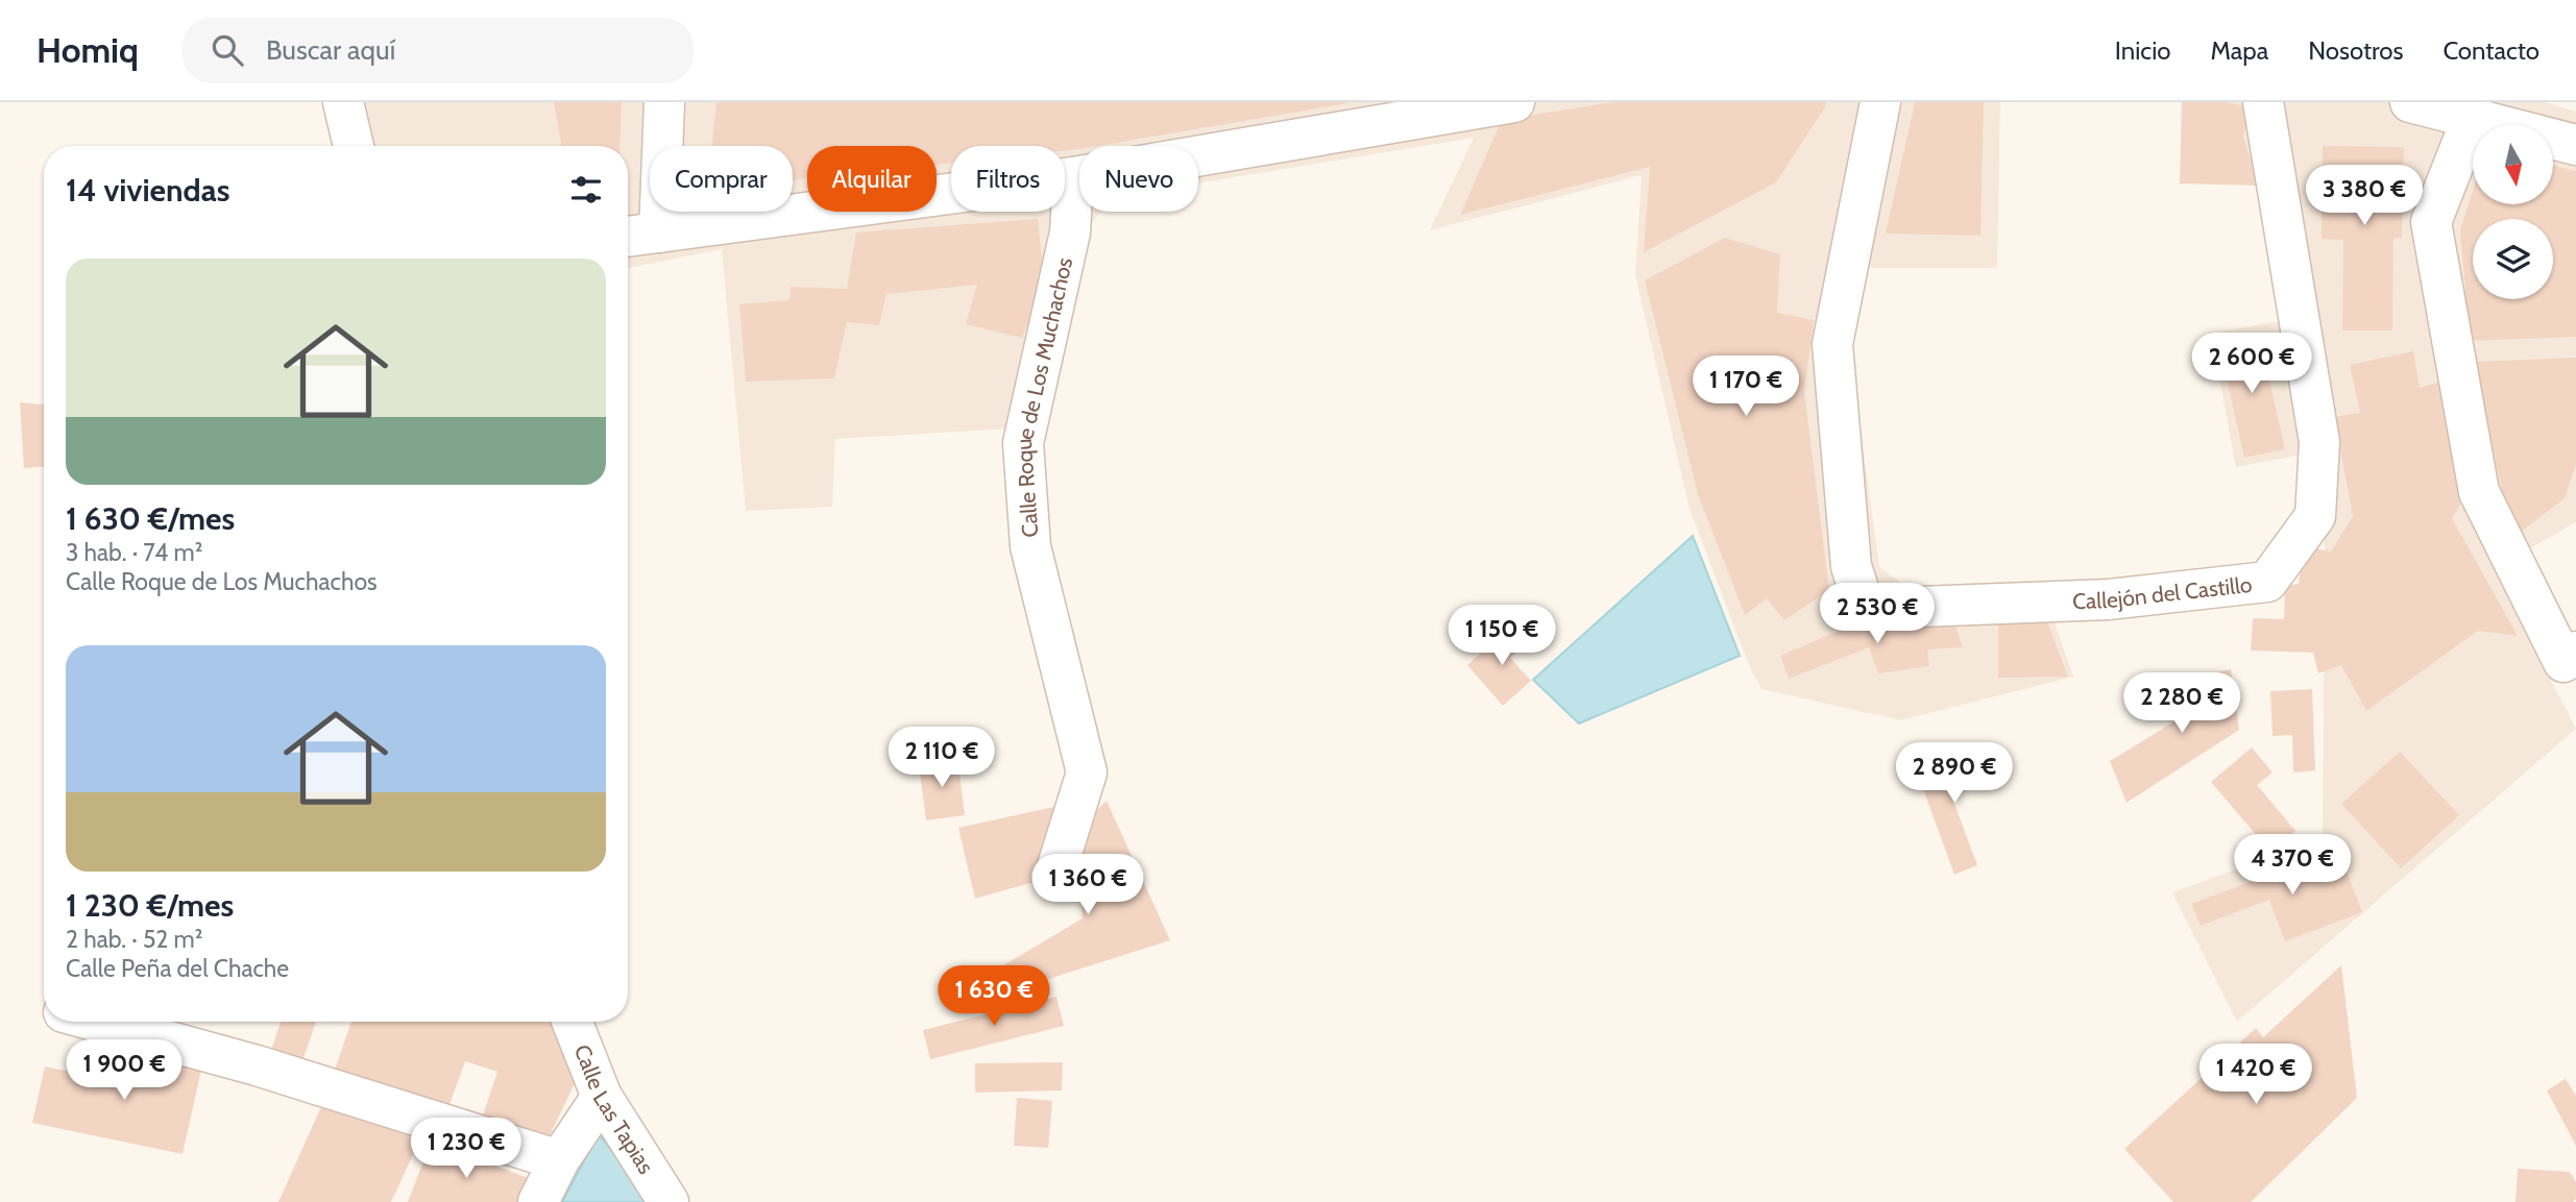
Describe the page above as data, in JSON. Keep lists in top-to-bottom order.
{
  "streets": {
    "street": ["Calle Roque de Los Muchachos", "Callejón del Castillo", "Calle Las Tapias"]
  },
  "north": "bottom",
  "page": {
    "header": "Homiq",
    "search": "Buscar aquí",
    "nav": [
      "Inicio",
      "Mapa",
      "Nosotros",
      "Contacto"
    ],
    "chip": [
      "Comprar",
      "Alquilar",
      "Filtros",
      "Nuevo"
    ],
    "heading": "14 viviendas",
    "price": [
      "3 380 €",
      "2 600 €",
      "1 170 €",
      "2 530 €",
      "1 150 €",
      "2 280 €",
      "2 110 €",
      "2 890 €",
      "4 370 €",
      "1 360 €",
      "1 630 €",
      "1 900 €",
      "1 420 €",
      "1 230 €"
    ],
    "list": [
      {
        "name": "1 630 €/mes",
        "note": "3 hab. · 74 m² · Calle Roque de Los Muchachos"
      },
      {
        "name": "1 230 €/mes",
        "note": "2 hab. · 52 m² · Calle Peña del Chache"
      }
    ]
  }
}
